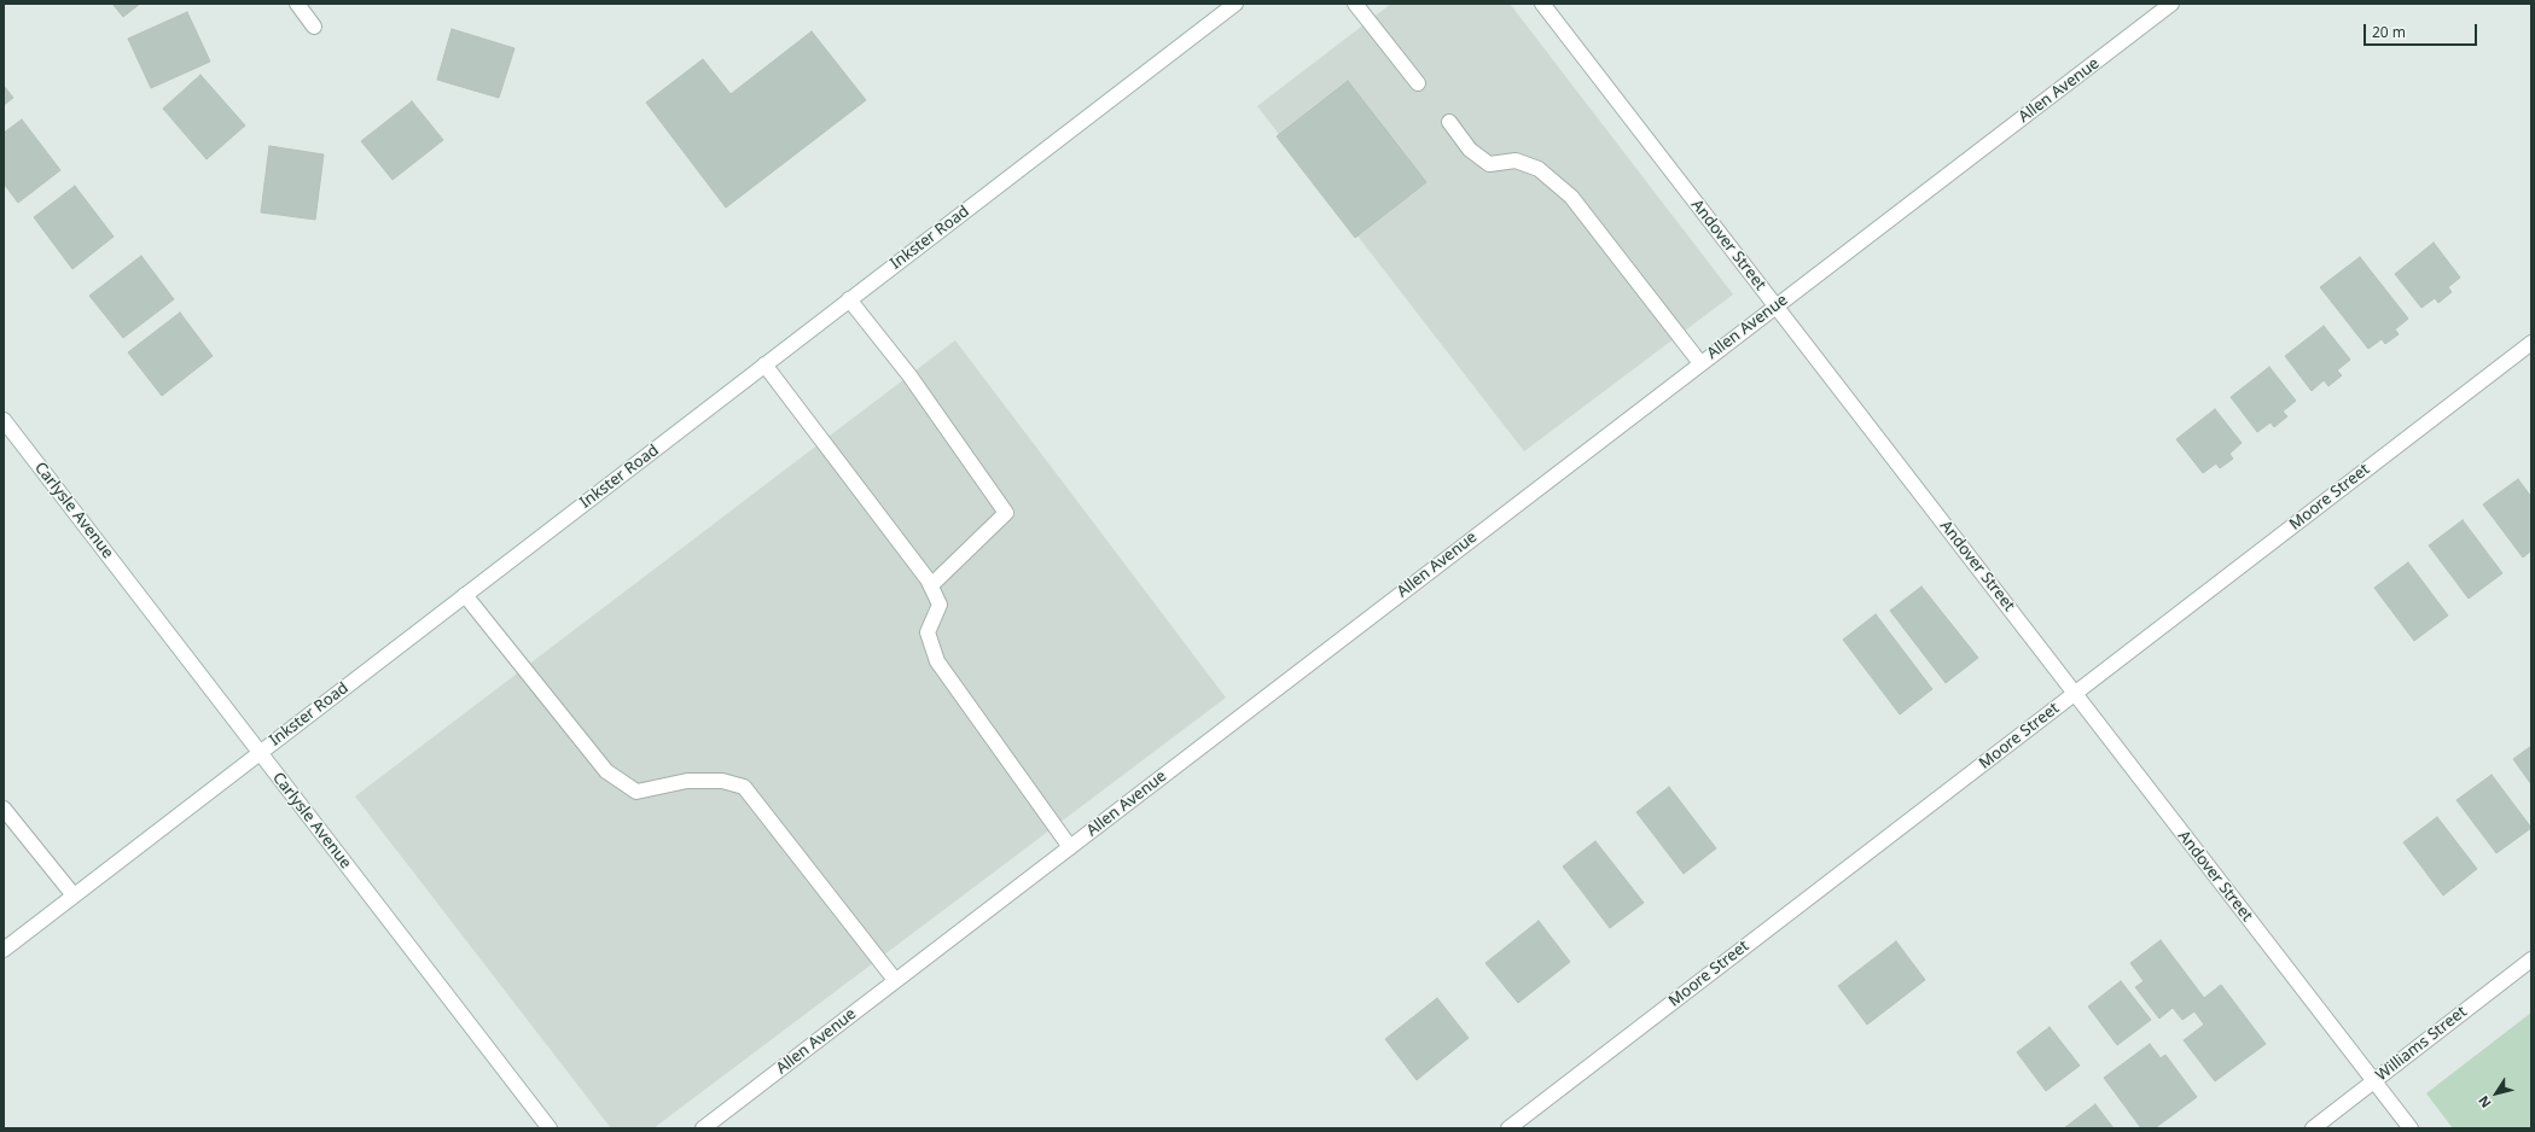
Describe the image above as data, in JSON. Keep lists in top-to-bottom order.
{
  "streets": {
    "street": [
      "Allen Avenue",
      "Inkster Road",
      "Andover Street",
      "Moore Street",
      "Carlysle Avenue",
      "Williams Street"
    ]
  },
  "crossings": [
    ["Allen Avenue", "Andover Street"],
    ["Inkster Road", "Carlysle Avenue"],
    ["Andover Street", "Moore Street"],
    ["Andover Street", "Williams Street"]
  ],
  "scale_bar": "20 m",
  "north": "bottom left"
}
